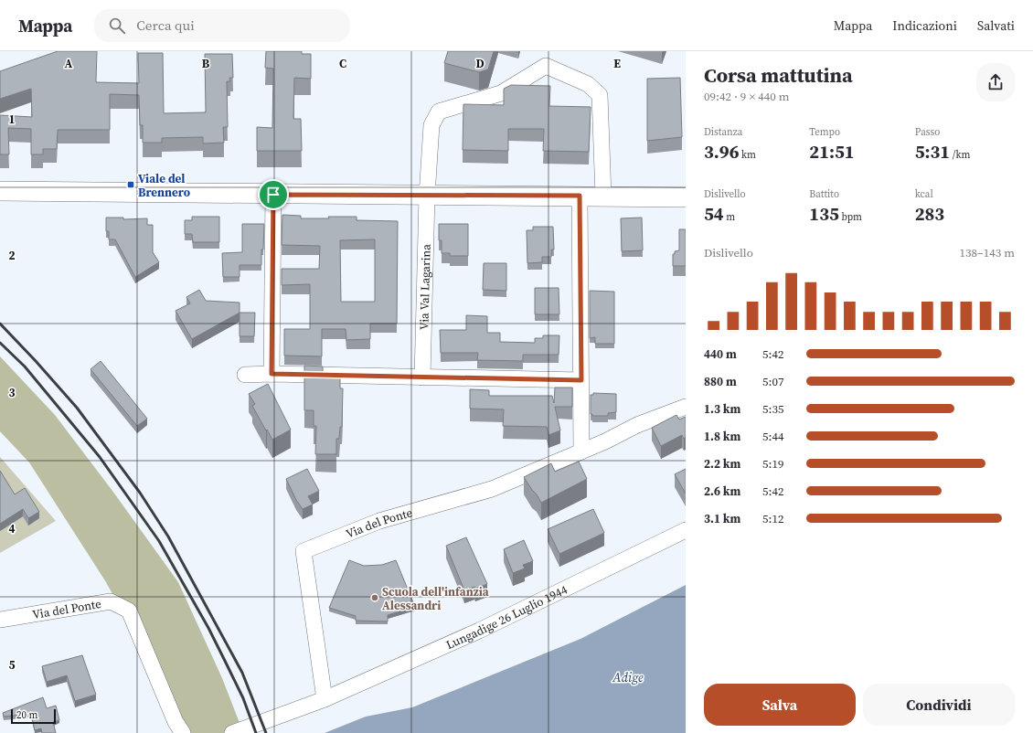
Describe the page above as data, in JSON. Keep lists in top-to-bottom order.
{
  "streets": {
    "street": ["Via Val Lagarina", "Via del Ponte", "Lungadige 26 Luglio 1944"]
  },
  "crossings": [
    ["Via del Ponte", "Lungadige 26 Luglio 1944"]
  ],
  "water": ["Adige"],
  "places": {
    "transit": ["Viale del Brennero"],
    "other": ["Scuola dell'infanzia Alessandri"]
  },
  "scale_bar": "20 m",
  "page": {
    "header": "Mappa",
    "search": "Cerca qui",
    "nav": ["Mappa", "Indicazioni", "Salvati"],
    "heading": ["Corsa mattutina", "09:42 · 9 × 440 m"],
    "stats": [
      ["Distanza", "3.96 km"],
      ["Tempo", "21:51"],
      ["Passo", "5:31 /km"],
      ["Dislivello", "54 m"],
      ["Battito", "135 bpm"],
      ["kcal", "283"]
    ],
    "chart": ["Dislivello", "138–143 m"],
    "list": [
      {
        "name": "440 m",
        "note": "5:42"
      },
      {
        "name": "880 m",
        "note": "5:07"
      },
      {
        "name": "1.3 km",
        "note": "5:35"
      },
      {
        "name": "1.8 km",
        "note": "5:44"
      },
      {
        "name": "2.2 km",
        "note": "5:19"
      },
      {
        "name": "2.6 km",
        "note": "5:42"
      },
      {
        "name": "3.1 km",
        "note": "5:12"
      }
    ],
    "buttons": ["Salva", "Condividi"],
    "scale": "20 m"
  },
  "grid": {
    "columns": [
      "A",
      "B",
      "C",
      "D",
      "E"
    ],
    "rows": [
      "1",
      "2",
      "3",
      "4",
      "5"
    ]
  }
}
